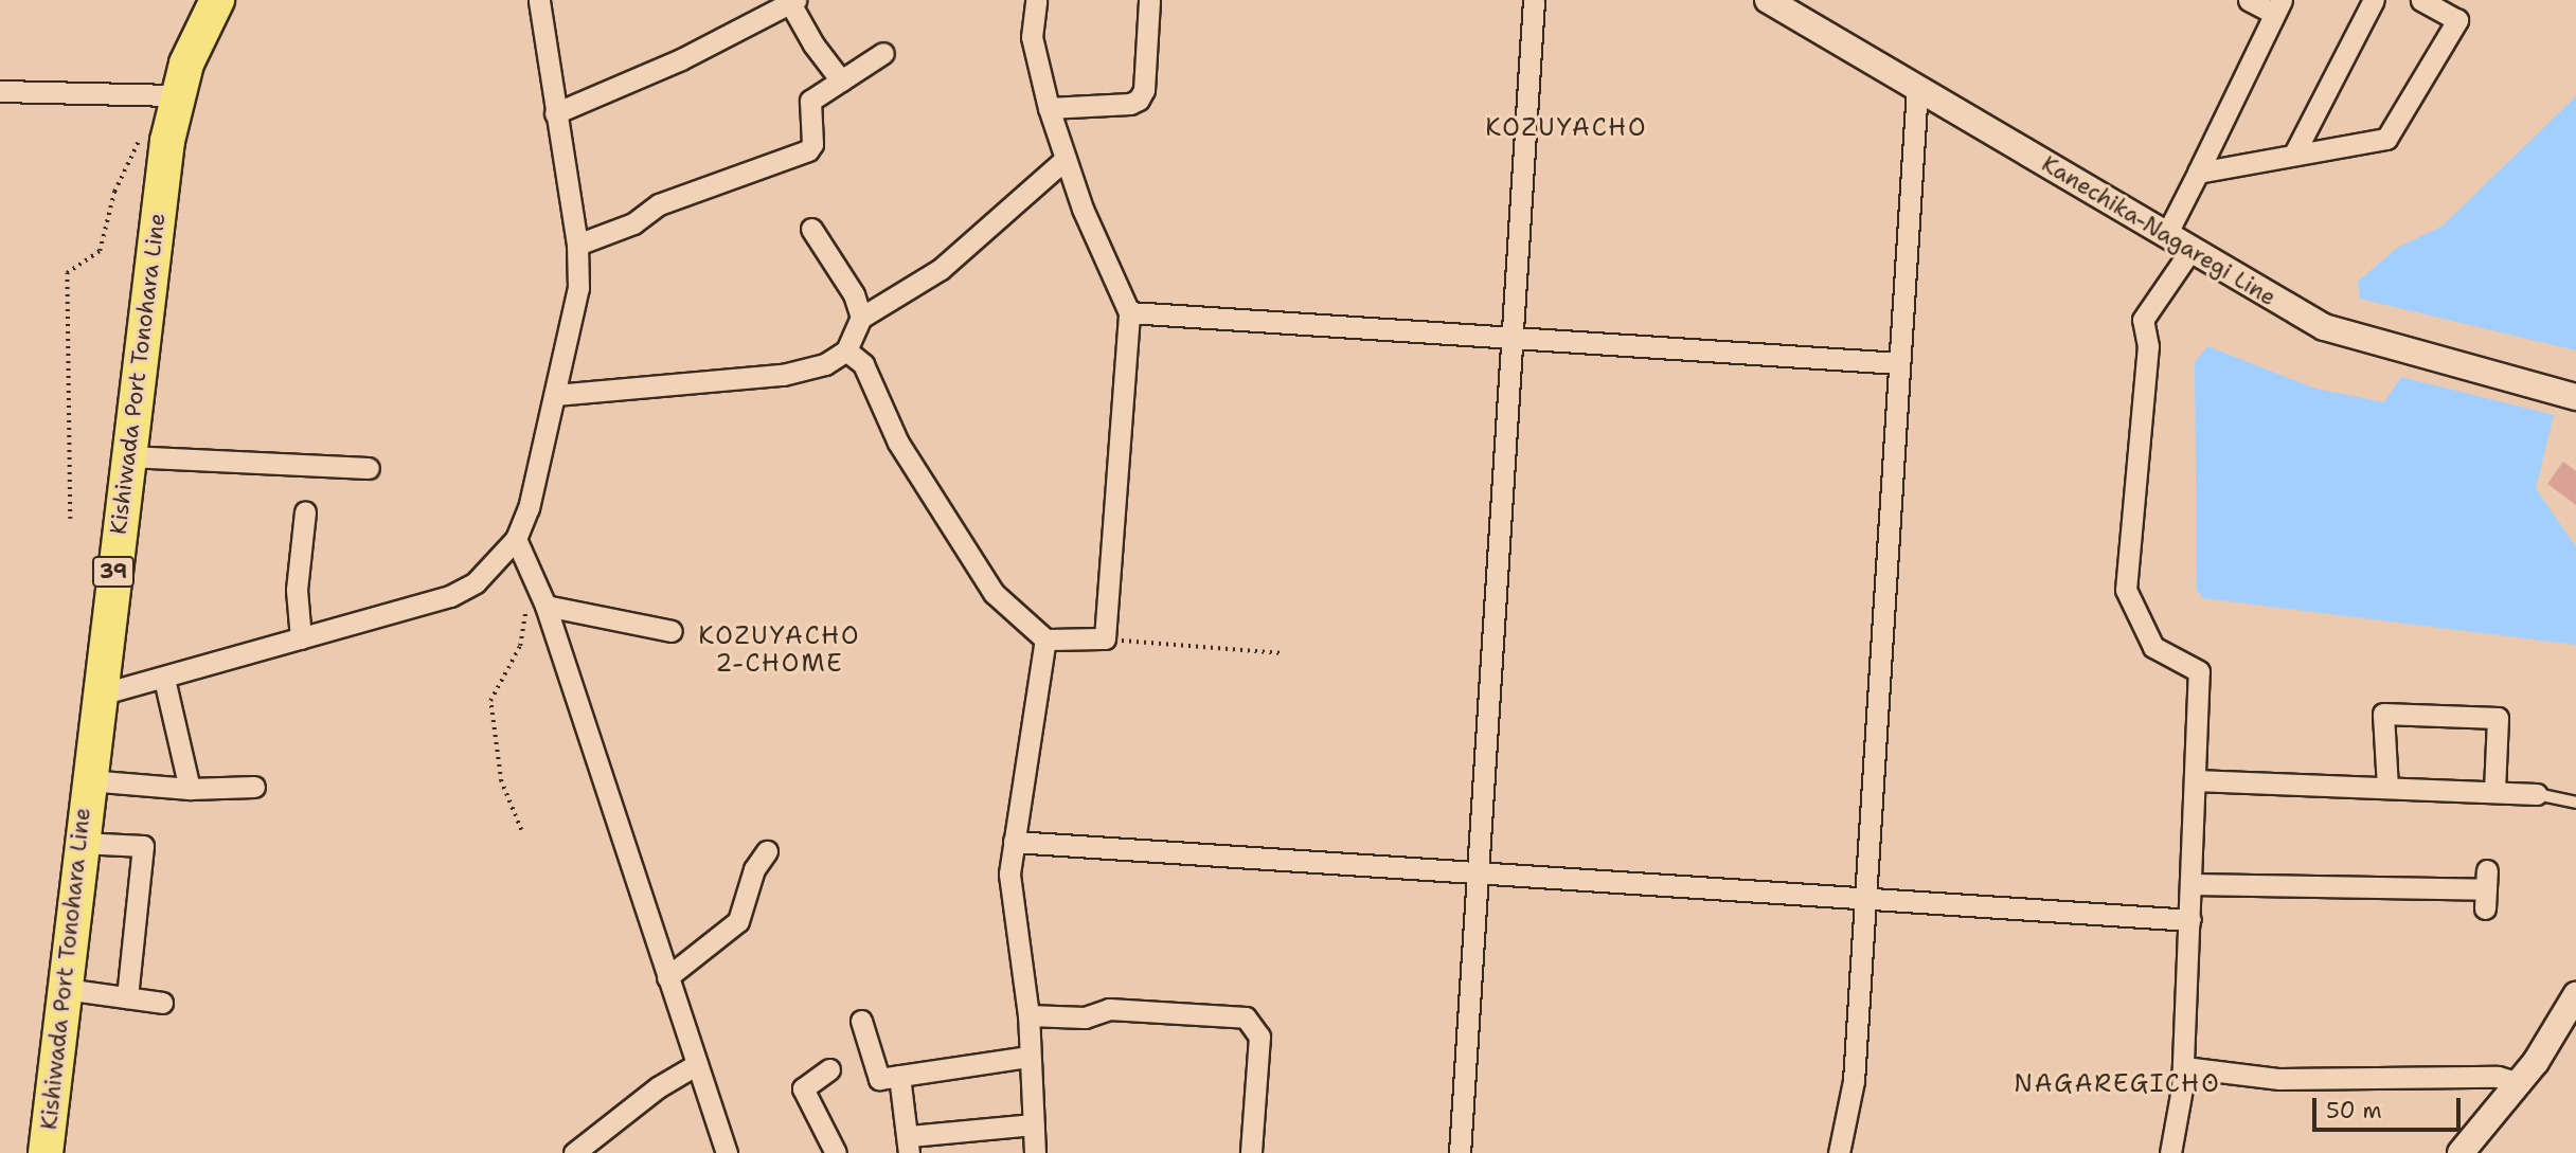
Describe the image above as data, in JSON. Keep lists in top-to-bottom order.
{
  "streets": {
    "main road": ["Kishiwada Port Tonohara Line", "39"],
    "street": ["Kanechika-Nagaregi Line"]
  },
  "districts": ["KOZUYACHO", "KOZUYACHO 2-CHOME", "NAGAREGICHO"],
  "scale_bar": "50 m"
}
